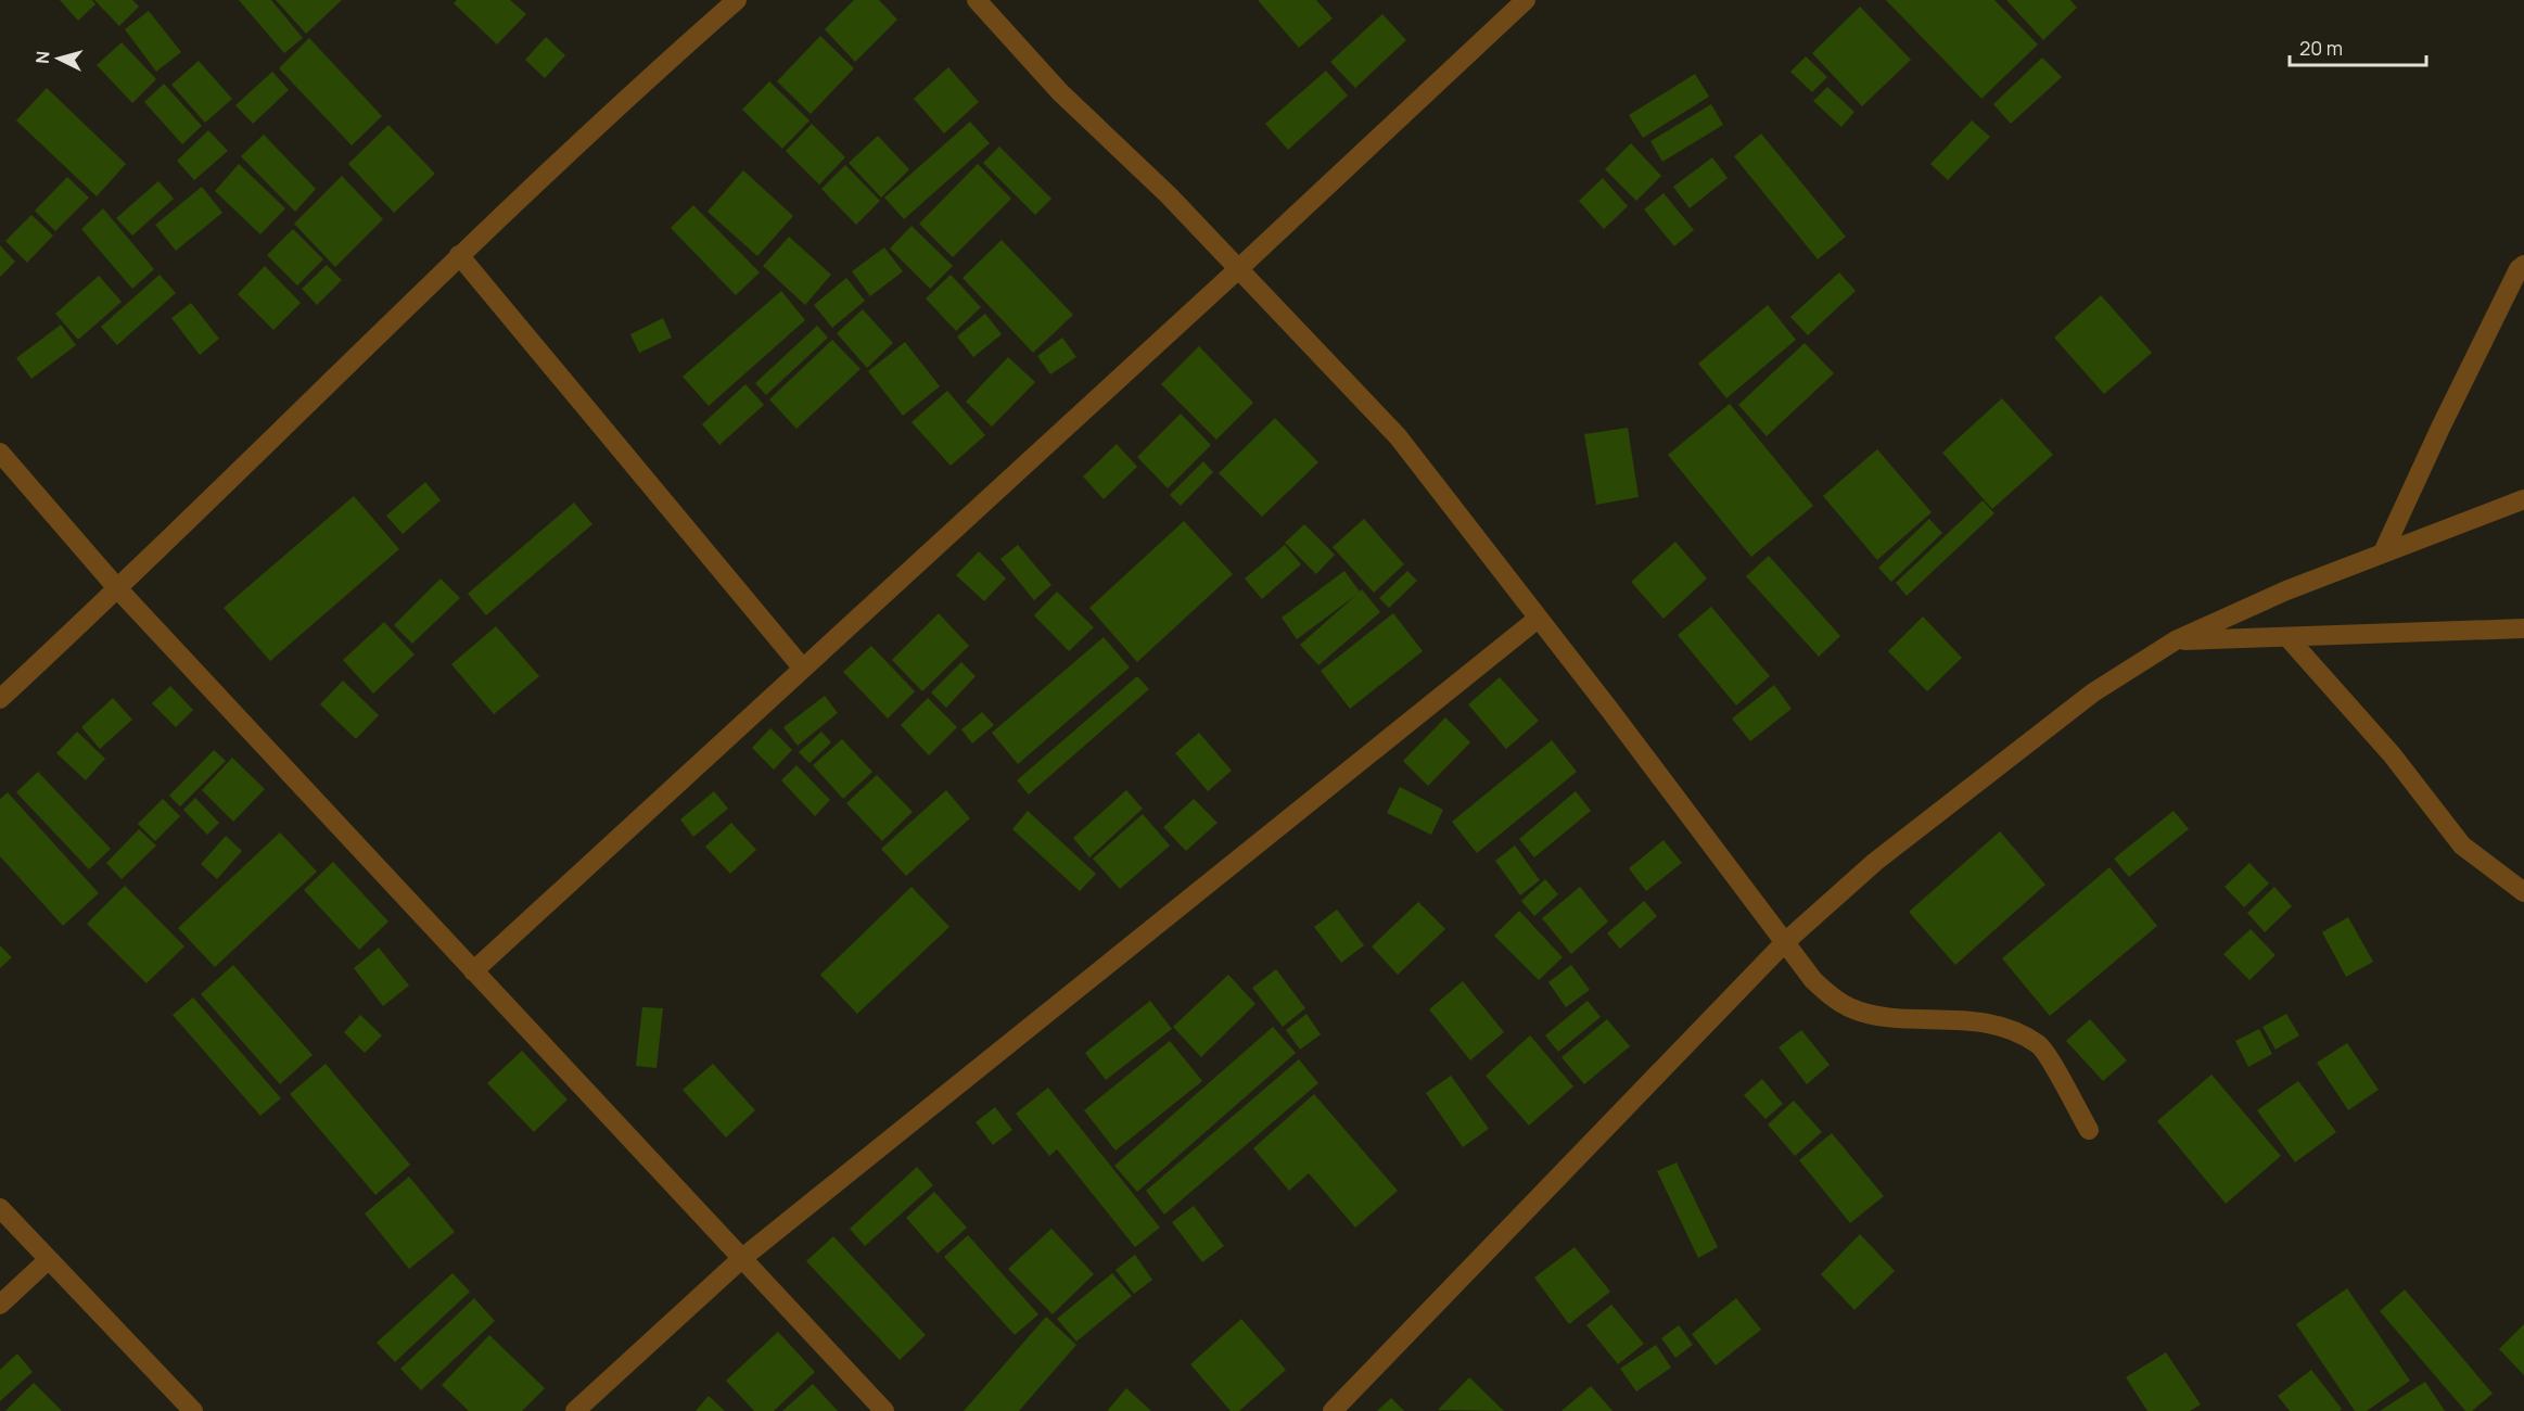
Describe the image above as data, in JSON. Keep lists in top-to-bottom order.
{
  "scale_bar": "20 m",
  "north": "left"
}
